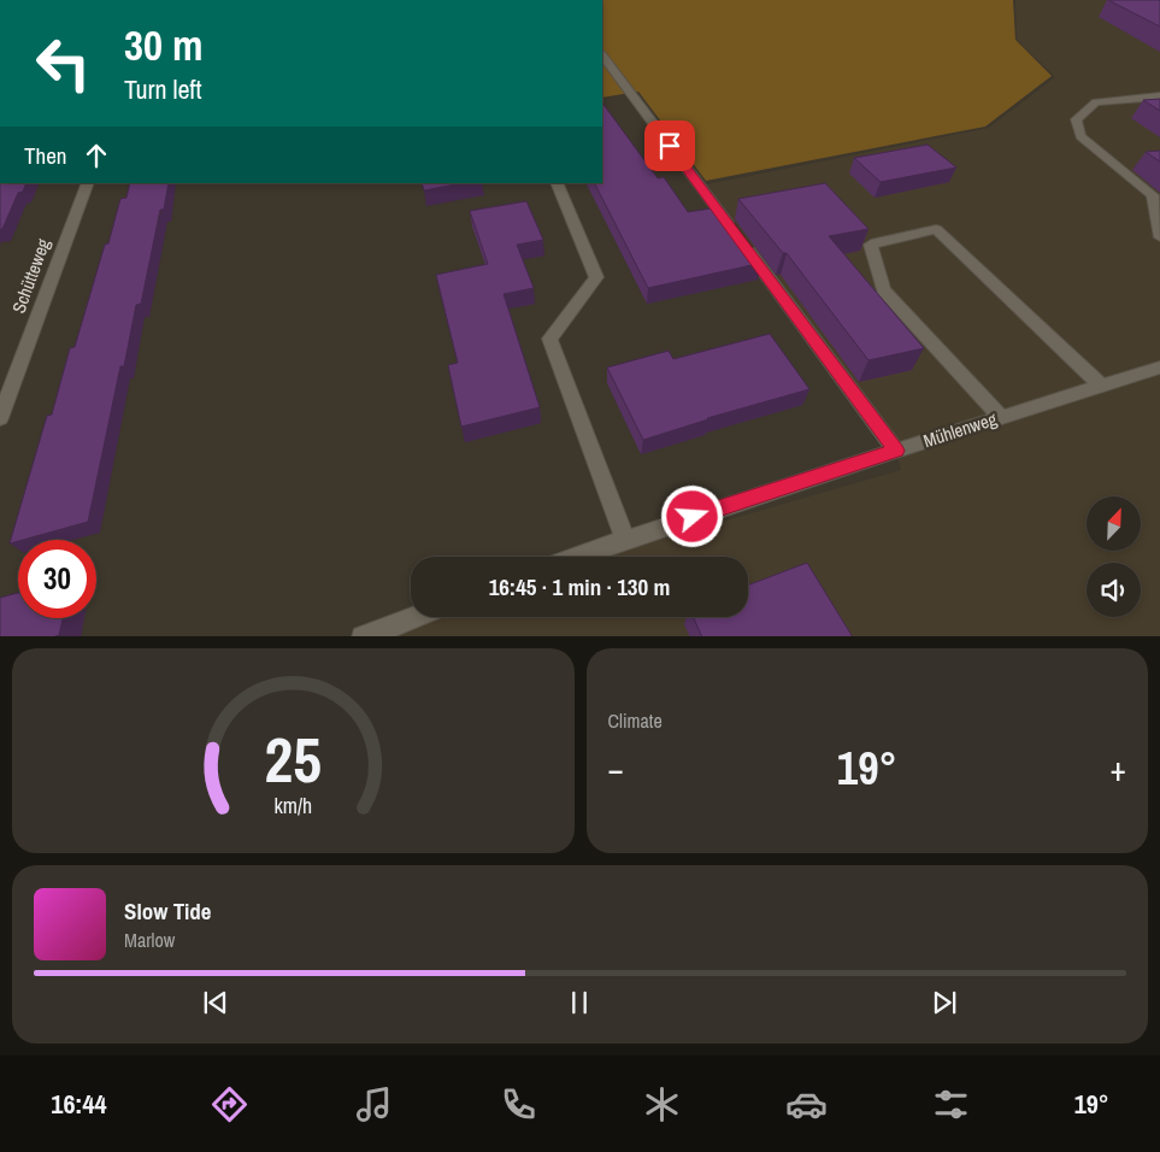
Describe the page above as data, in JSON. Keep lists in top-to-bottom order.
{
  "streets": {
    "street": ["Schütteweg", "Mühlenweg"]
  },
  "north": "top right",
  "page": {
    "turn": ["30 m", "Turn left"],
    "then": "Then",
    "limit": "30",
    "trip": "16:45 · 1 min · 130 m",
    "tile": "Climate",
    "heat": ["−", "19°", "+"],
    "song": ["Slow Tide", "Marlow"],
    "tabs": ["16:44", "19°"],
    "gauge": ["25", "km/h"]
  }
}
